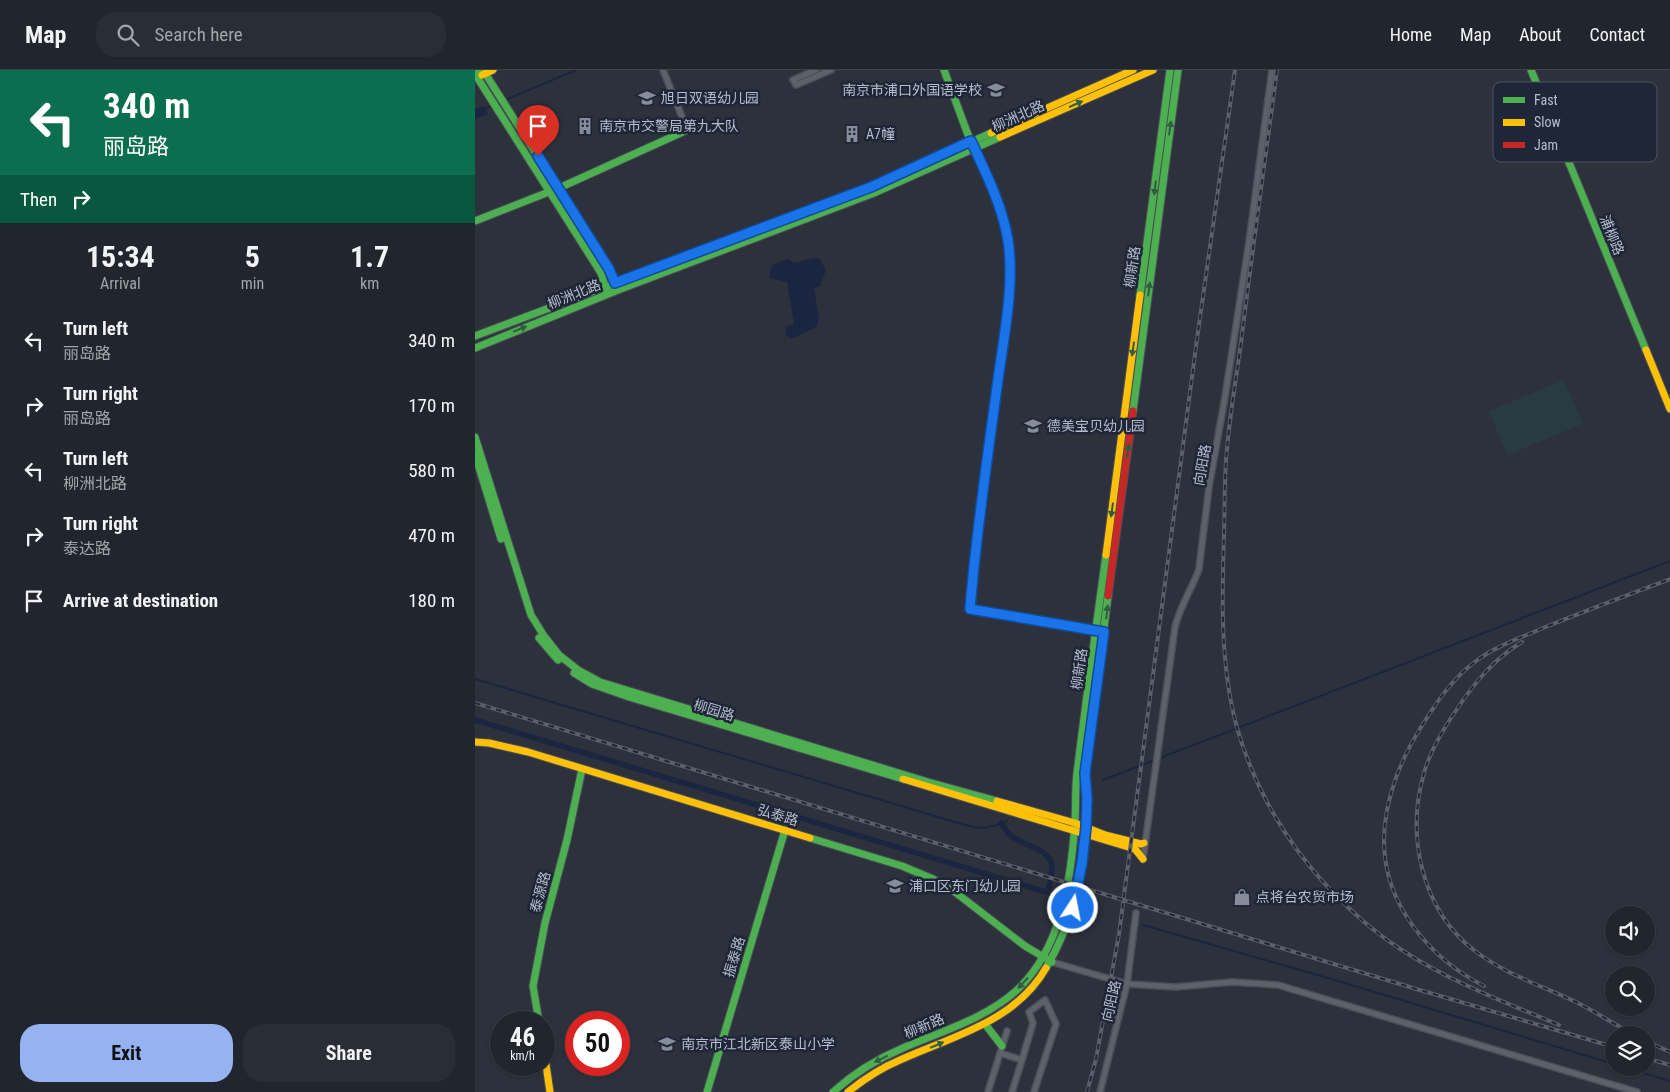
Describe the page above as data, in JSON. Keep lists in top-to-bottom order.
{
  "streets": {
    "street": [
      "柳洲北路",
      "浦柳路",
      "柳新路",
      "向阳路",
      "柳园路",
      "弘泰路",
      "泰源路",
      "振泰路"
    ]
  },
  "crossings": [
    ["柳新路", "柳园路"],
    ["柳新路", "弘泰路"],
    ["弘泰路", "泰源路"],
    ["弘泰路", "振泰路"]
  ],
  "places": {
    "school or university": [
      "南京市浦口外国语学校",
      "旭日双语幼儿园",
      "德美宝贝幼儿园",
      "浦口区东门幼儿园",
      "南京市江北新区泰山小学"
    ],
    "building": ["南京市交警局第九大队", "A7幢"],
    "shop": ["点将台农贸市场"]
  },
  "legend": ["Fast", "Slow", "Jam"],
  "page": {
    "header": "Map",
    "search": "Search here",
    "nav": [
      "Home",
      "Map",
      "About",
      "Contact"
    ],
    "turn": ["340 m", "丽岛路"],
    "then": "Then",
    "eta": [
      "15:34",
      "Arrival",
      "5",
      "min",
      "1.7",
      "km"
    ],
    "list": [
      {
        "name": "Turn left",
        "note": "丽岛路",
        "value": "340 m"
      },
      {
        "name": "Turn right",
        "note": "丽岛路",
        "value": "170 m"
      },
      {
        "name": "Turn left",
        "note": "柳洲北路",
        "value": "580 m"
      },
      {
        "name": "Turn right",
        "note": "泰达路",
        "value": "470 m"
      },
      {
        "name": "Arrive at destination",
        "value": "180 m"
      }
    ],
    "speed": "46 km/h",
    "limit": "50",
    "buttons": ["Exit", "Share"]
  }
}
